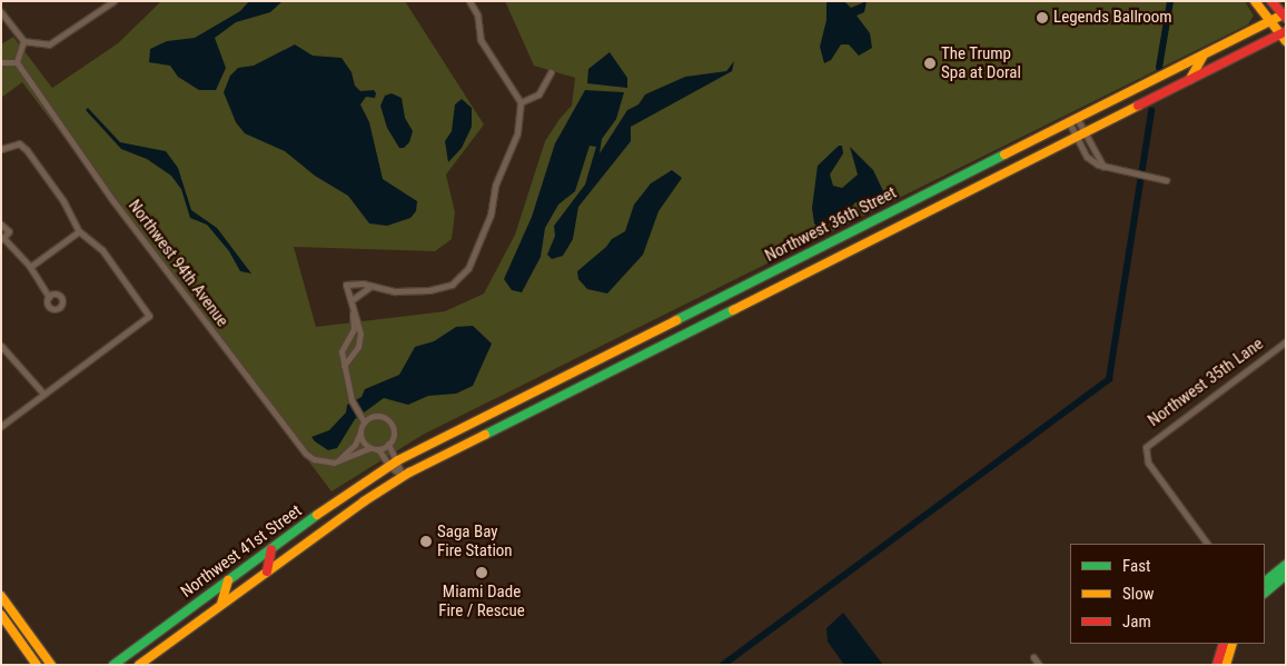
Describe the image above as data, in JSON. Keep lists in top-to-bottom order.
{
  "streets": {
    "main road": ["Northwest 36th Street", "Northwest 41st Street"],
    "street": ["Northwest 94th Avenue", "Northwest 35th Lane"]
  },
  "crossings": [
    ["Northwest 36th Street", "Northwest 41st Street"]
  ],
  "places": [
    "Legends Ballroom",
    "The Trump Spa at Doral",
    "Saga Bay Fire Station",
    "Miami Dade Fire / Rescue"
  ],
  "legend": ["Fast", "Slow", "Jam"]
}
